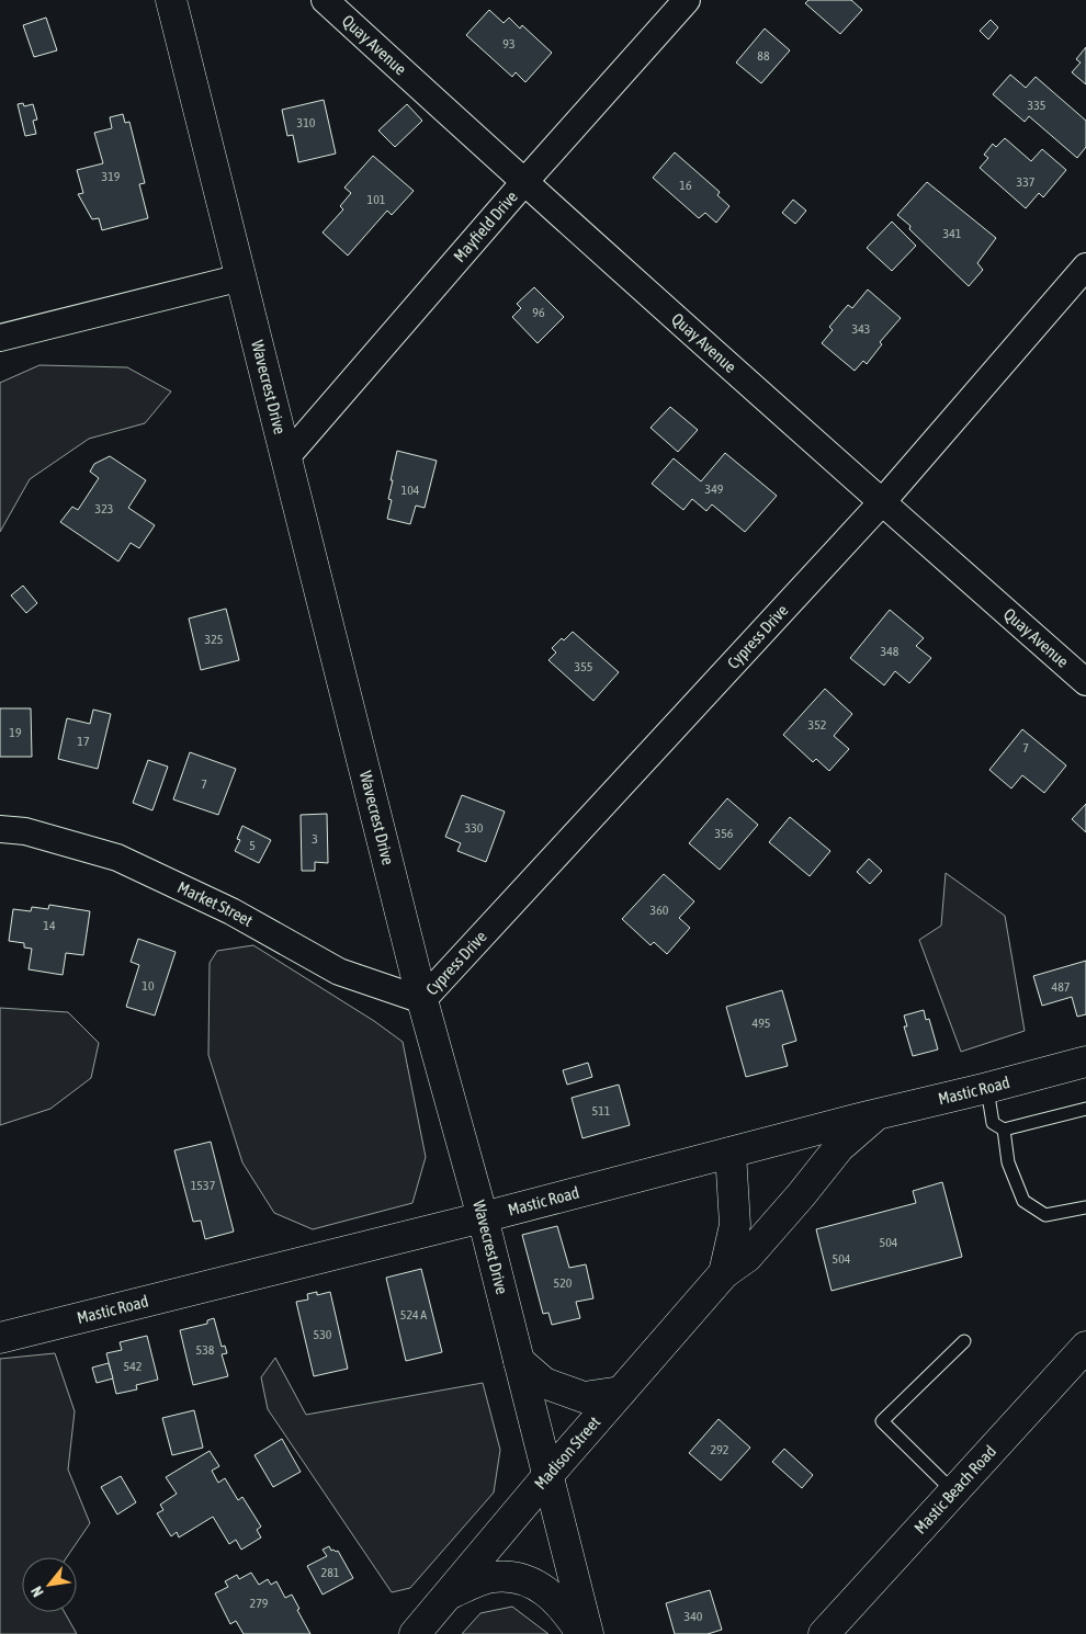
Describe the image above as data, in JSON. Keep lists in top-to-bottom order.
{
  "streets": {
    "street": [
      "Quay Avenue",
      "Mayfield Drive",
      "Wavecrest Drive",
      "Cypress Drive",
      "Market Street",
      "Mastic Road",
      "Madison Street",
      "Mastic Beach Road"
    ]
  },
  "crossings": [
    ["Quay Avenue", "Mayfield Drive"],
    ["Quay Avenue", "Cypress Drive"],
    ["Mayfield Drive", "Wavecrest Drive"],
    ["Wavecrest Drive", "Cypress Drive"],
    ["Wavecrest Drive", "Market Street"],
    ["Wavecrest Drive", "Mastic Road"],
    ["Wavecrest Drive", "Madison Street"],
    ["Cypress Drive", "Market Street"],
    ["Mastic Road", "Madison Street"]
  ],
  "house_numbers": [
    "93",
    "88",
    "335",
    "310",
    "319",
    "337",
    "16",
    "101",
    "341",
    "96",
    "343",
    "349",
    "104",
    "323",
    "325",
    "348",
    "355",
    "352",
    "19",
    "17",
    "7",
    "7",
    "330",
    "356",
    "3",
    "5",
    "360",
    "14",
    "10",
    "487",
    "495",
    "511",
    "1537",
    "504",
    "504",
    "520",
    "524 A",
    "530",
    "538",
    "542",
    "292",
    "281",
    "279",
    "340"
  ],
  "north": "bottom left"
}
